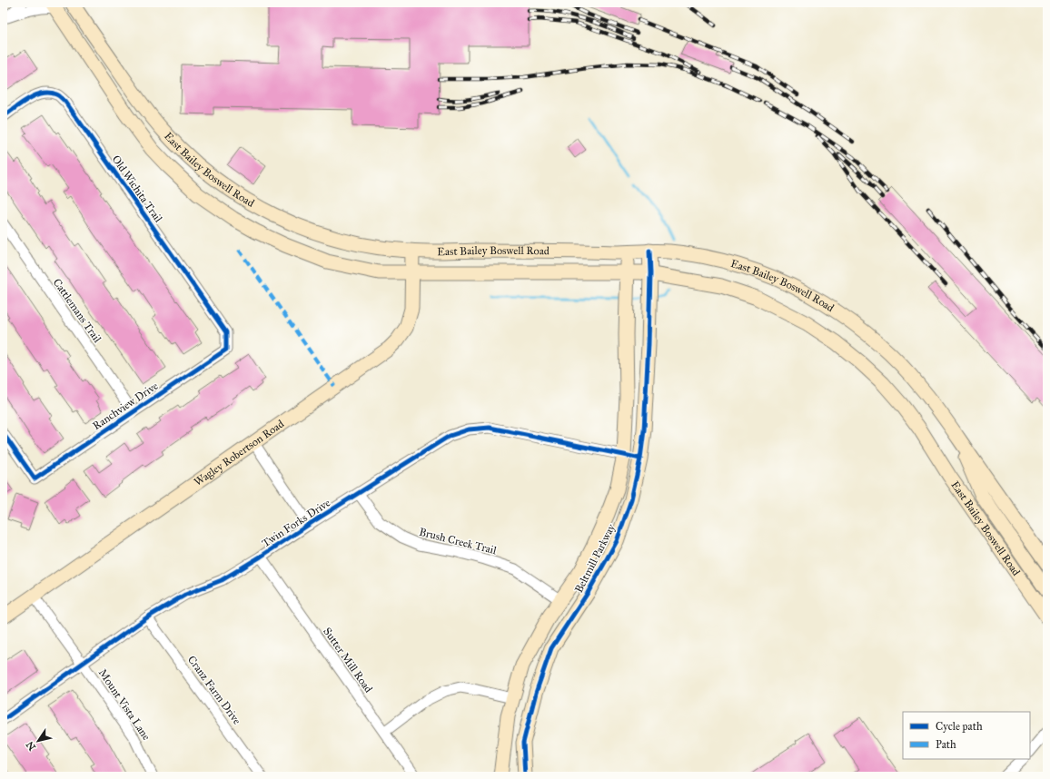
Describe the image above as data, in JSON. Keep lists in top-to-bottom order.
{
  "streets": {
    "main road": ["East Bailey Boswell Road", "Wagley Robertson Road", "Beltmill Parkway"],
    "street": [
      "Old Wichita Trail",
      "Cattlemans Trail",
      "Ranchview Drive",
      "Twin Forks Drive",
      "Brush Creek Trail",
      "Sutter Mill Road",
      "Cranz Farm Drive",
      "Mount Vista Lane"
    ]
  },
  "crossings": [
    ["East Bailey Boswell Road", "Wagley Robertson Road"],
    ["East Bailey Boswell Road", "Beltmill Parkway"],
    ["Old Wichita Trail", "Ranchview Drive"],
    ["Cattlemans Trail", "Ranchview Drive"],
    ["Wagley Robertson Road", "Mount Vista Lane"],
    ["Twin Forks Drive", "Brush Creek Trail"],
    ["Twin Forks Drive", "Beltmill Parkway"],
    ["Twin Forks Drive", "Sutter Mill Road"],
    ["Twin Forks Drive", "Cranz Farm Drive"],
    ["Twin Forks Drive", "Mount Vista Lane"],
    ["Brush Creek Trail", "Beltmill Parkway"]
  ],
  "legend": ["Cycle path", "Path"],
  "north": "bottom left"
}
